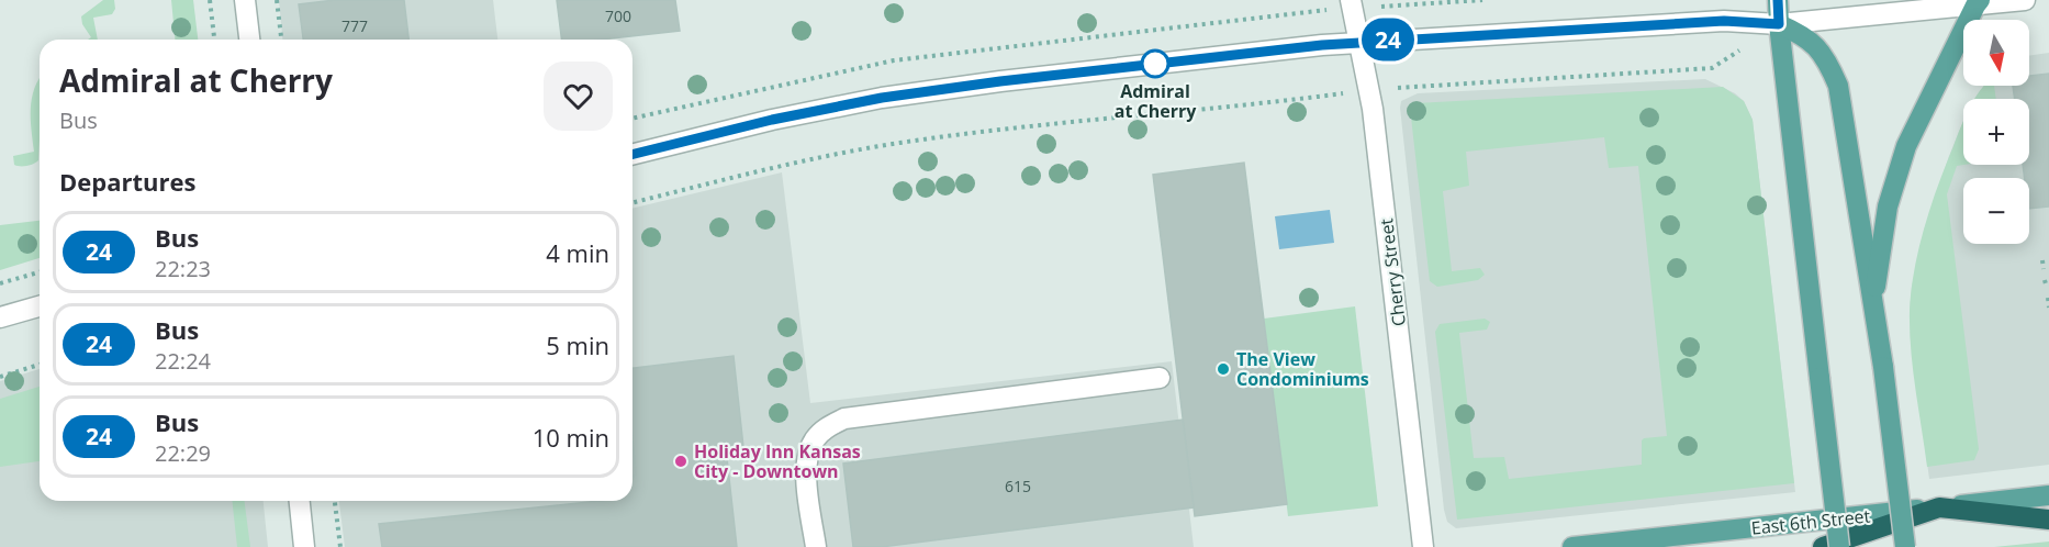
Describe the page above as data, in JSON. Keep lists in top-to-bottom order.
{
  "streets": {
    "main road": ["East 6th Street"],
    "street": ["Cherry Street"]
  },
  "places": ["Admiral at Cherry", "The View Condominiums", "Holiday Inn Kansas City - Downtown"],
  "lines": ["bus line 24"],
  "house_numbers": ["700", "777", "615"],
  "north": "bottom",
  "page": {
    "on_map": "24",
    "map_buttons": ["+", "−"],
    "heading": [
      ["Admiral at Cherry", "Bus"],
      "Departures"
    ],
    "list": [
      {
        "mark": "24",
        "name": "Bus",
        "note": "22:23",
        "value": "4 min"
      },
      {
        "mark": "24",
        "name": "Bus",
        "note": "22:24",
        "value": "5 min"
      },
      {
        "mark": "24",
        "name": "Bus",
        "note": "22:29",
        "value": "10 min"
      }
    ]
  }
}
